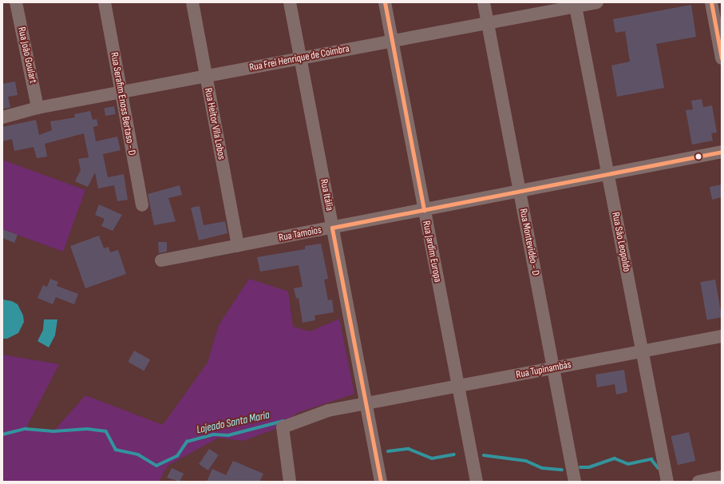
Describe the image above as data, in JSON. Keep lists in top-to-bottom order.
{
  "streets": {
    "street": [
      "Rua João Goulart",
      "Rua Frei Henrique de Coimbra",
      "Rua Serafim Enoss Bertaso - D",
      "Rua Heitor Vila Lobos",
      "Rua Itália",
      "Rua Tamoios",
      "Rua Montevidéo - D",
      "Rua São Leopoldo",
      "Rua Jardim Europa",
      "Rua Tupinambás"
    ]
  },
  "crossings": [
    ["Rua João Goulart", "Rua Frei Henrique de Coimbra"],
    ["Rua Frei Henrique de Coimbra", "Rua Serafim Enoss Bertaso - D"],
    ["Rua Frei Henrique de Coimbra", "Rua Heitor Vila Lobos"],
    ["Rua Frei Henrique de Coimbra", "Rua Itália"],
    ["Rua Frei Henrique de Coimbra", "Rua Montevidéo - D"],
    ["Rua Frei Henrique de Coimbra", "Rua São Leopoldo"],
    ["Rua Frei Henrique de Coimbra", "Rua Jardim Europa"],
    ["Rua Heitor Vila Lobos", "Rua Tamoios"],
    ["Rua Itália", "Rua Tamoios"],
    ["Rua Itália", "Rua Tupinambás"],
    ["Rua Tamoios", "Rua Montevidéo - D"],
    ["Rua Tamoios", "Rua São Leopoldo"],
    ["Rua Tamoios", "Rua Jardim Europa"],
    ["Rua Montevidéo - D", "Rua Tupinambás"],
    ["Rua São Leopoldo", "Rua Tupinambás"],
    ["Rua Jardim Europa", "Rua Tupinambás"]
  ],
  "water": ["Lajeado Santa Maria"]
}
